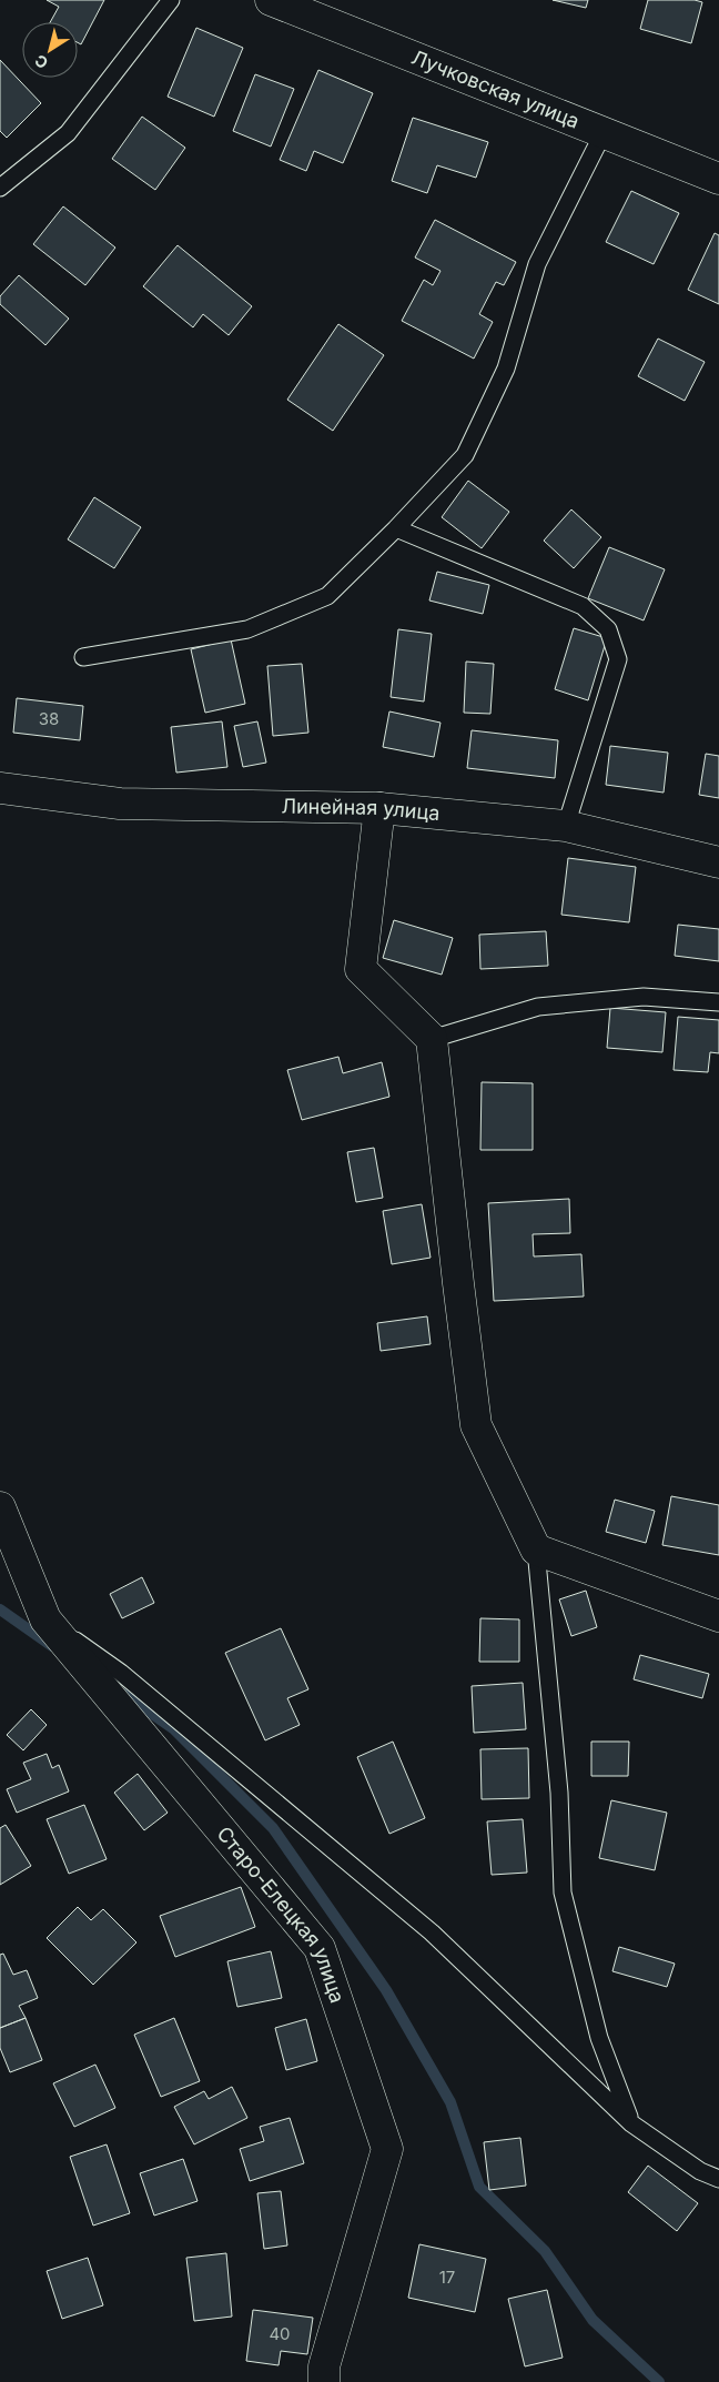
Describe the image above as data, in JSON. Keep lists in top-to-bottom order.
{
  "streets": {
    "street": ["Лучковская улица", "Линейная улица", "Старо-Елецкая улица"]
  },
  "house_numbers": ["38", "17", "40"],
  "north": "bottom left"
}
